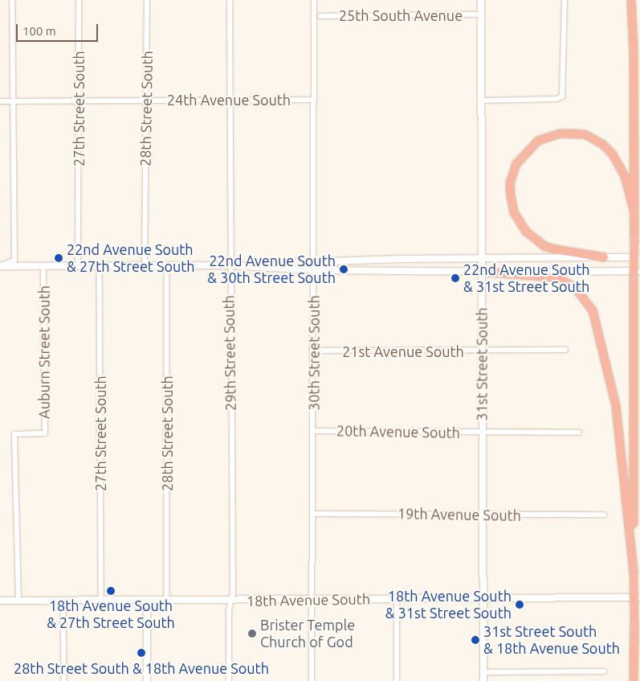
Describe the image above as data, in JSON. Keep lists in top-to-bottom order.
{
  "streets": {
    "main road": ["31st Street South", "18th Avenue South"],
    "street": [
      "25th South Avenue",
      "24th Avenue South",
      "27th Street South",
      "28th Street South",
      "21st Avenue South",
      "Auburn Street South",
      "29th Street South",
      "30th Street South",
      "20th Avenue South",
      "19th Avenue South"
    ]
  },
  "crossings": [
    ["25th South Avenue", "31st Street South"],
    ["24th Avenue South", "27th Street South"],
    ["24th Avenue South", "28th Street South"],
    ["24th Avenue South", "29th Street South"],
    ["24th Avenue South", "30th Street South"],
    ["27th Street South", "18th Avenue South"],
    ["28th Street South", "18th Avenue South"],
    ["21st Avenue South", "30th Street South"],
    ["21st Avenue South", "31st Street South"],
    ["Auburn Street South", "18th Avenue South"],
    ["29th Street South", "18th Avenue South"],
    ["30th Street South", "20th Avenue South"],
    ["30th Street South", "19th Avenue South"],
    ["30th Street South", "18th Avenue South"],
    ["31st Street South", "20th Avenue South"],
    ["31st Street South", "19th Avenue South"],
    ["31st Street South", "18th Avenue South"]
  ],
  "places": [
    "22nd Avenue South & 27th Street South",
    "22nd Avenue South & 30th Street South",
    "22nd Avenue South & 31st Street South",
    "18th Avenue South & 27th Street South",
    "18th Avenue South & 31st Street South",
    "Brister Temple Church of God",
    "31st Street South & 18th Avenue South",
    "28th Street South & 18th Avenue South"
  ],
  "scale_bar": "100 m"
}
